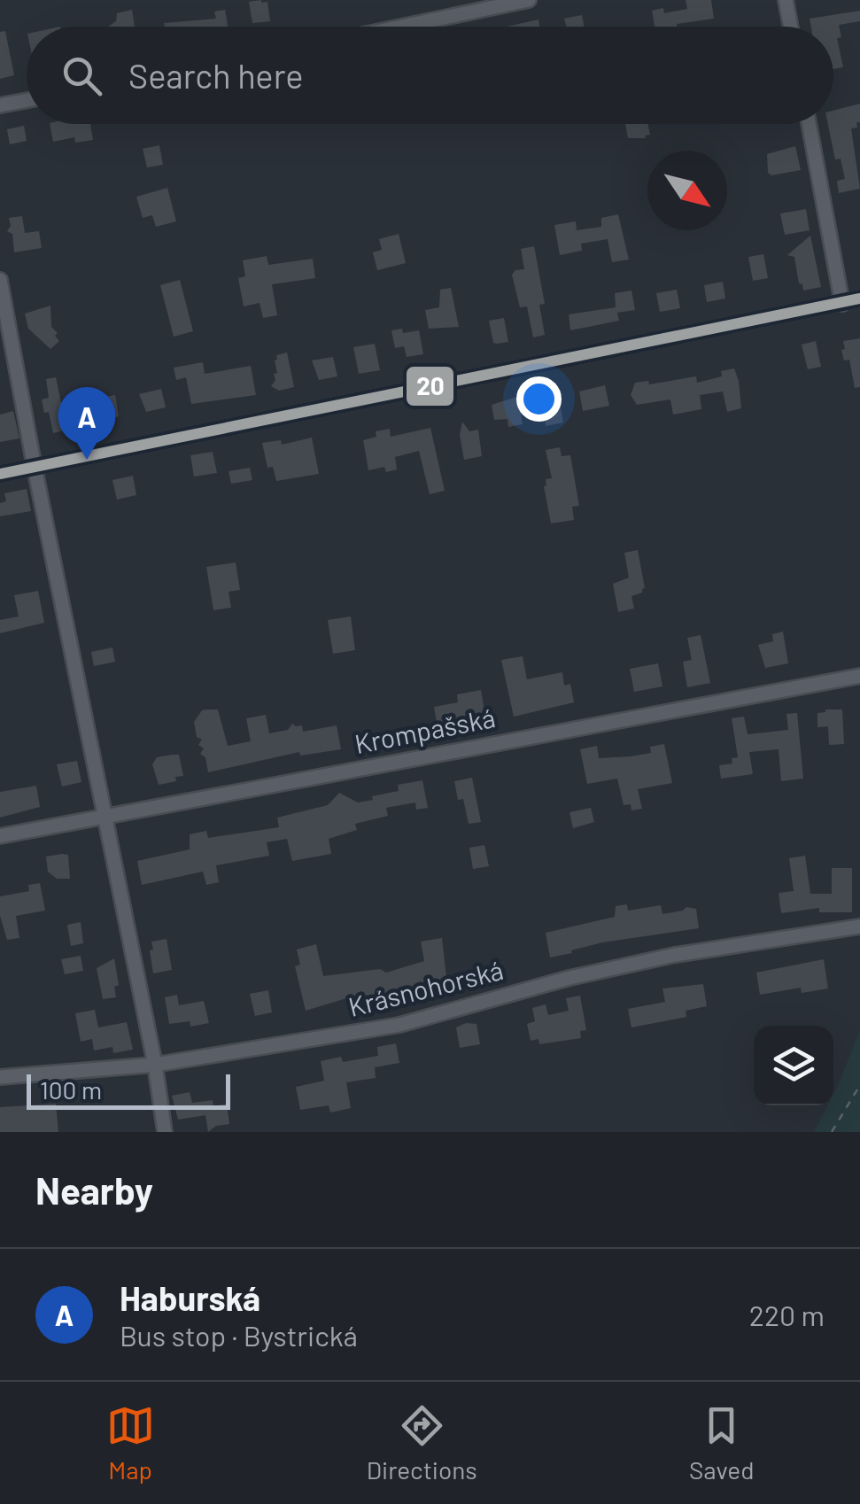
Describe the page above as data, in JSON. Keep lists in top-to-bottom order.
{
  "streets": {
    "street": ["Krompašská", "Krásnohorská"]
  },
  "lines": ["transit line 20"],
  "scale_bar": "100 m",
  "north": "bottom right",
  "page": {
    "search": "Search here",
    "pins": "A",
    "scale": "100 m",
    "heading": "Nearby",
    "list": [
      {
        "mark": "A",
        "name": "Haburská",
        "note": "Bus stop · Bystrická",
        "value": "220 m"
      }
    ],
    "nav": ["Map", "Directions", "Saved"]
  }
}
